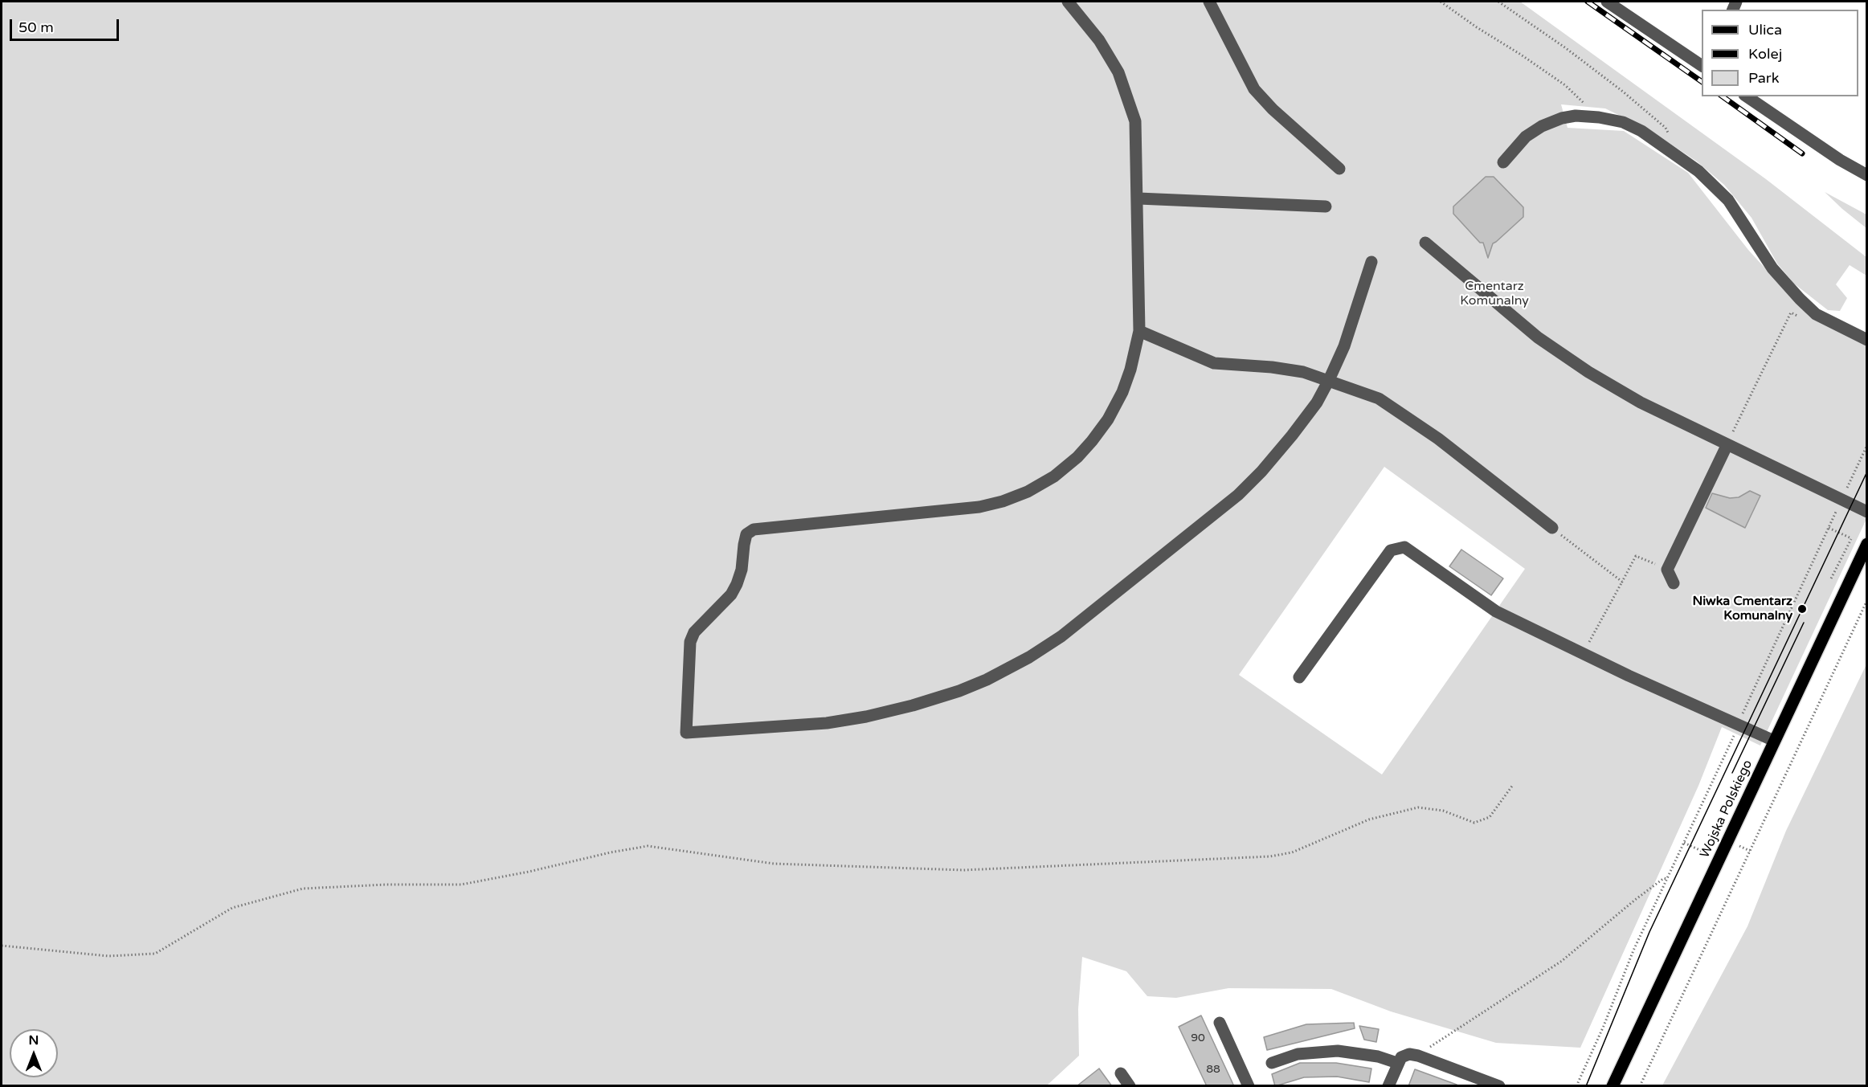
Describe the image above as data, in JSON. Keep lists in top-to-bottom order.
{
  "streets": {
    "main road": ["Wojska Polskiego"]
  },
  "parks": ["Cmentarz Komunalny"],
  "places": ["Niwka Cmentarz Komunalny"],
  "house_numbers": ["90", "88"],
  "legend": ["Ulica", "Kolej", "Park"],
  "scale_bar": "50 m",
  "north": "top"
}
